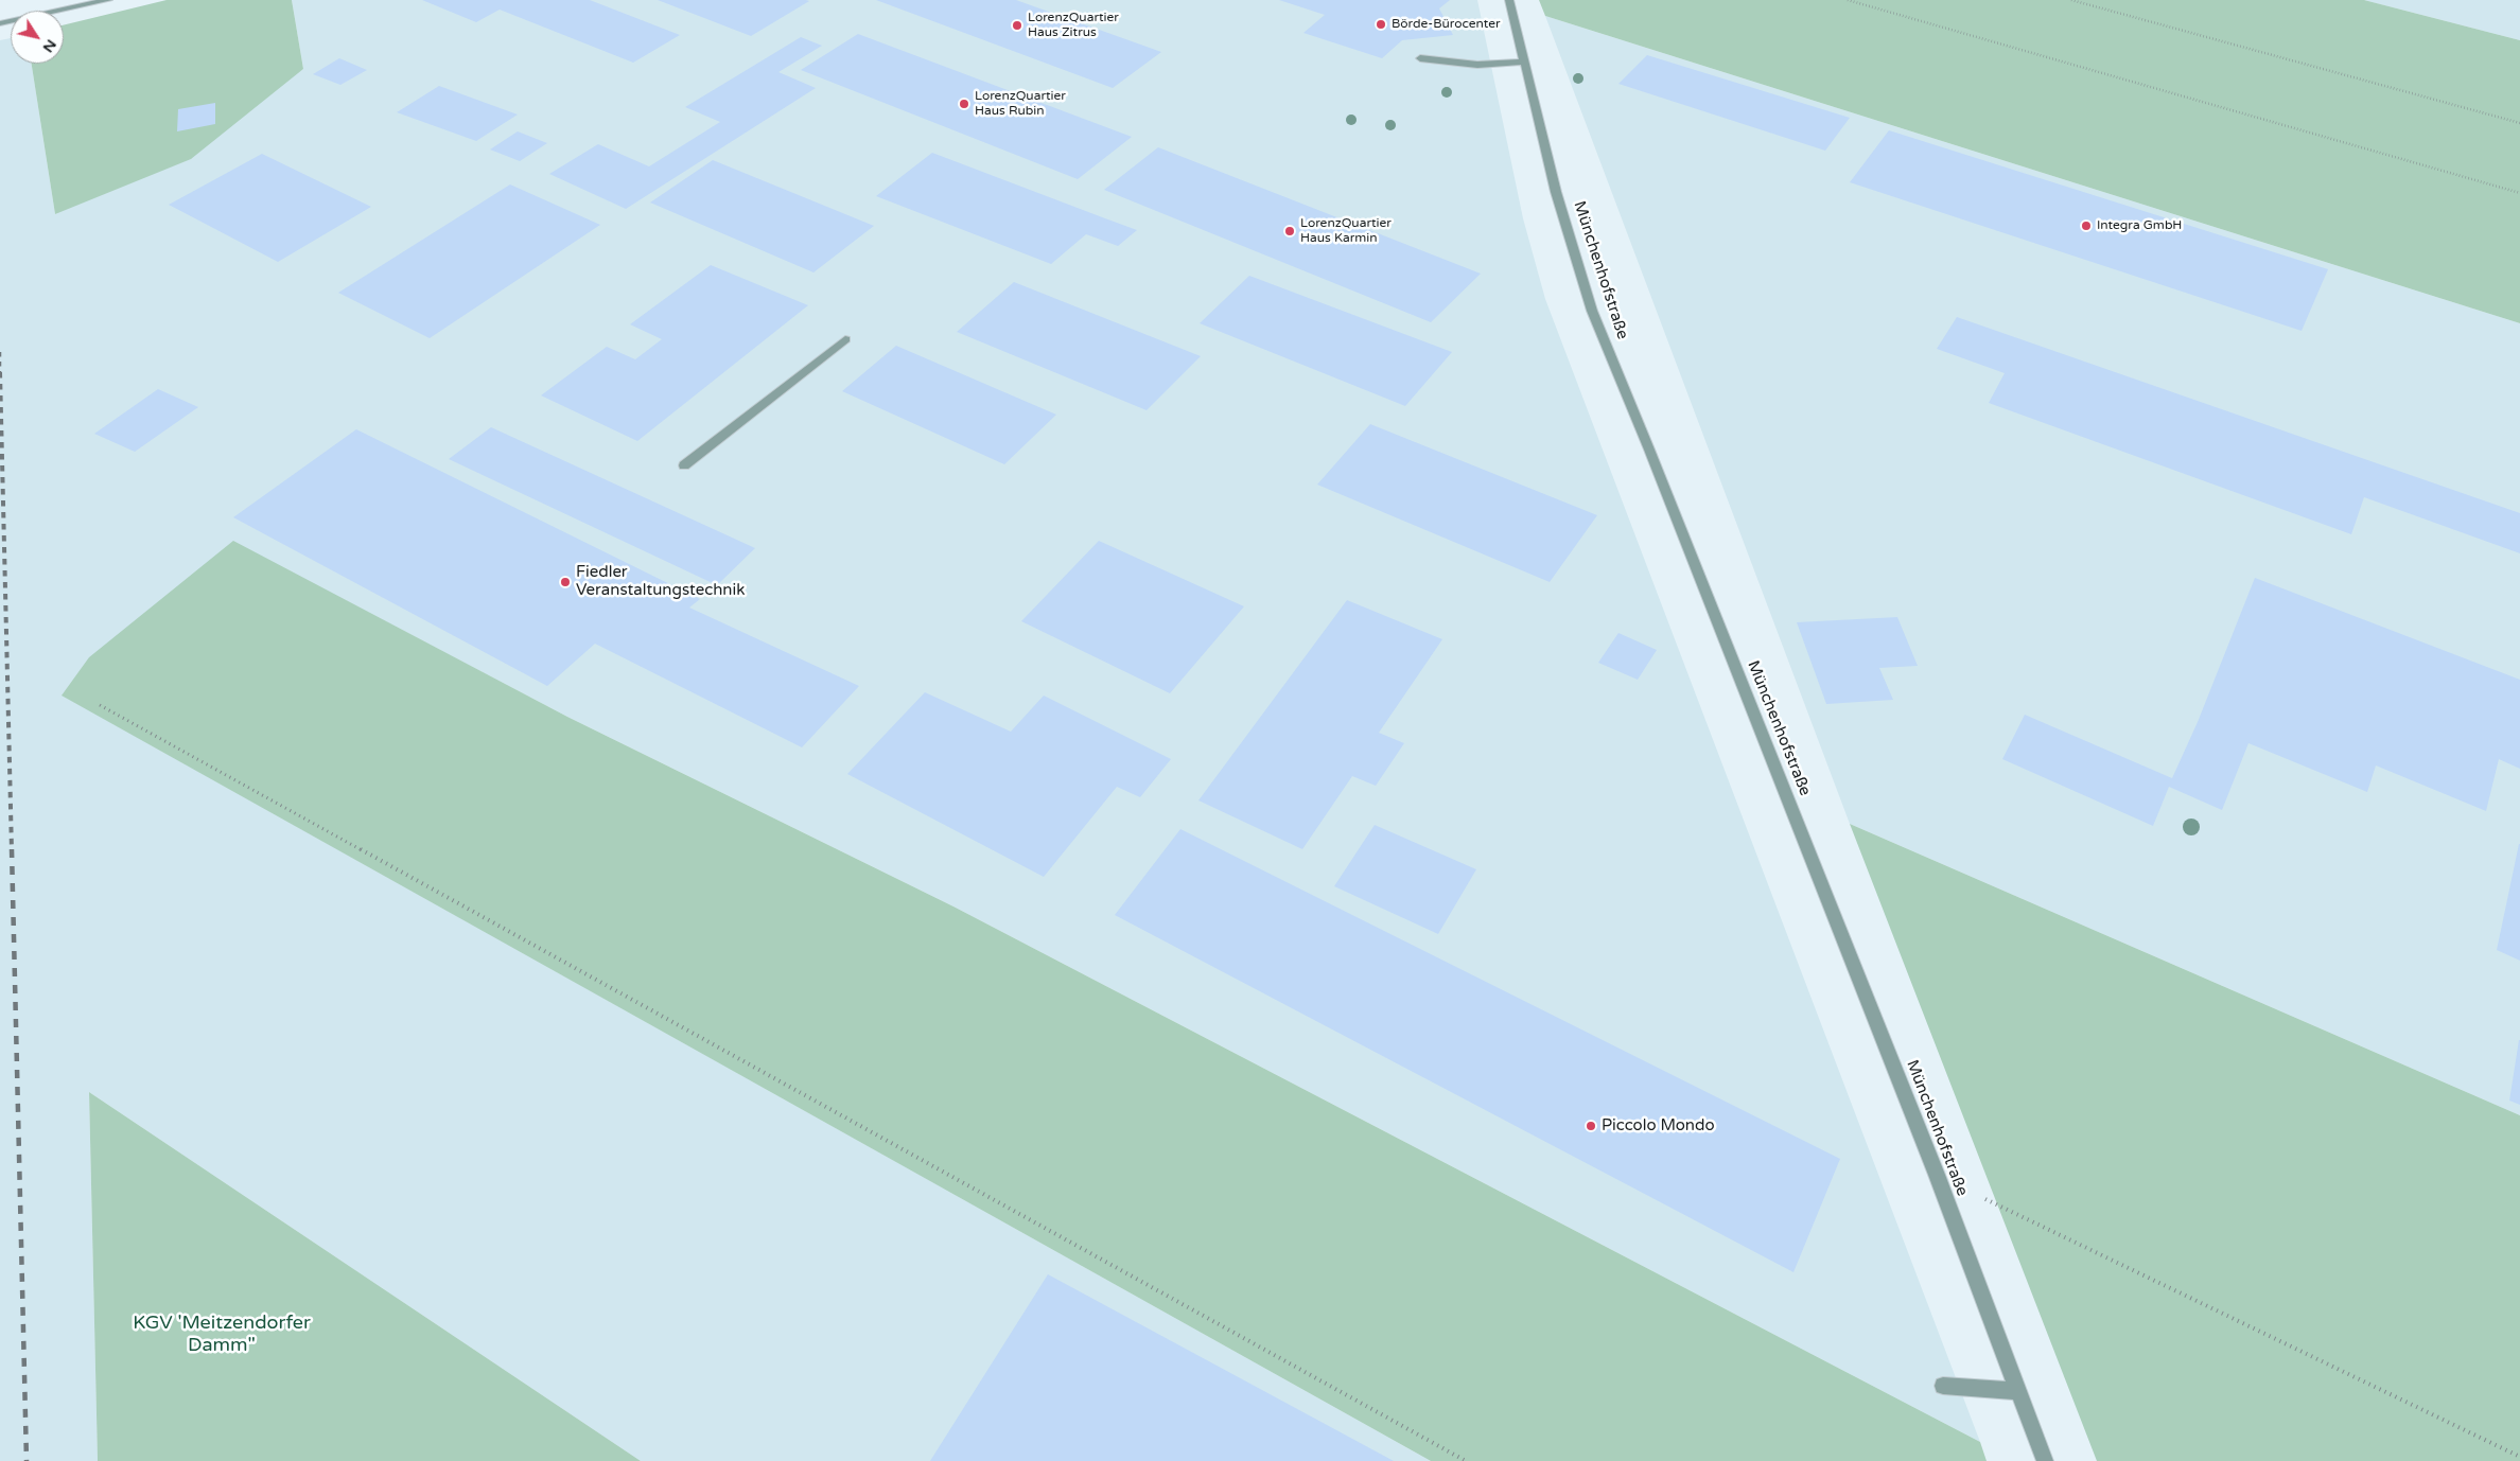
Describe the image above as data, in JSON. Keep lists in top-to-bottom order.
{
  "streets": {
    "street": ["Münchenhofstraße"]
  },
  "parks": ["KGV 'Meitzendorfer Damm\""],
  "places": [
    "Börde-Bürocenter",
    "LorenzQuartier Haus Zitrus",
    "LorenzQuartier Haus Rubin",
    "Integra GmbH",
    "LorenzQuartier Haus Karmin",
    "Fiedler Veranstaltungstechnik",
    "Piccolo Mondo"
  ],
  "north": "bottom right"
}
